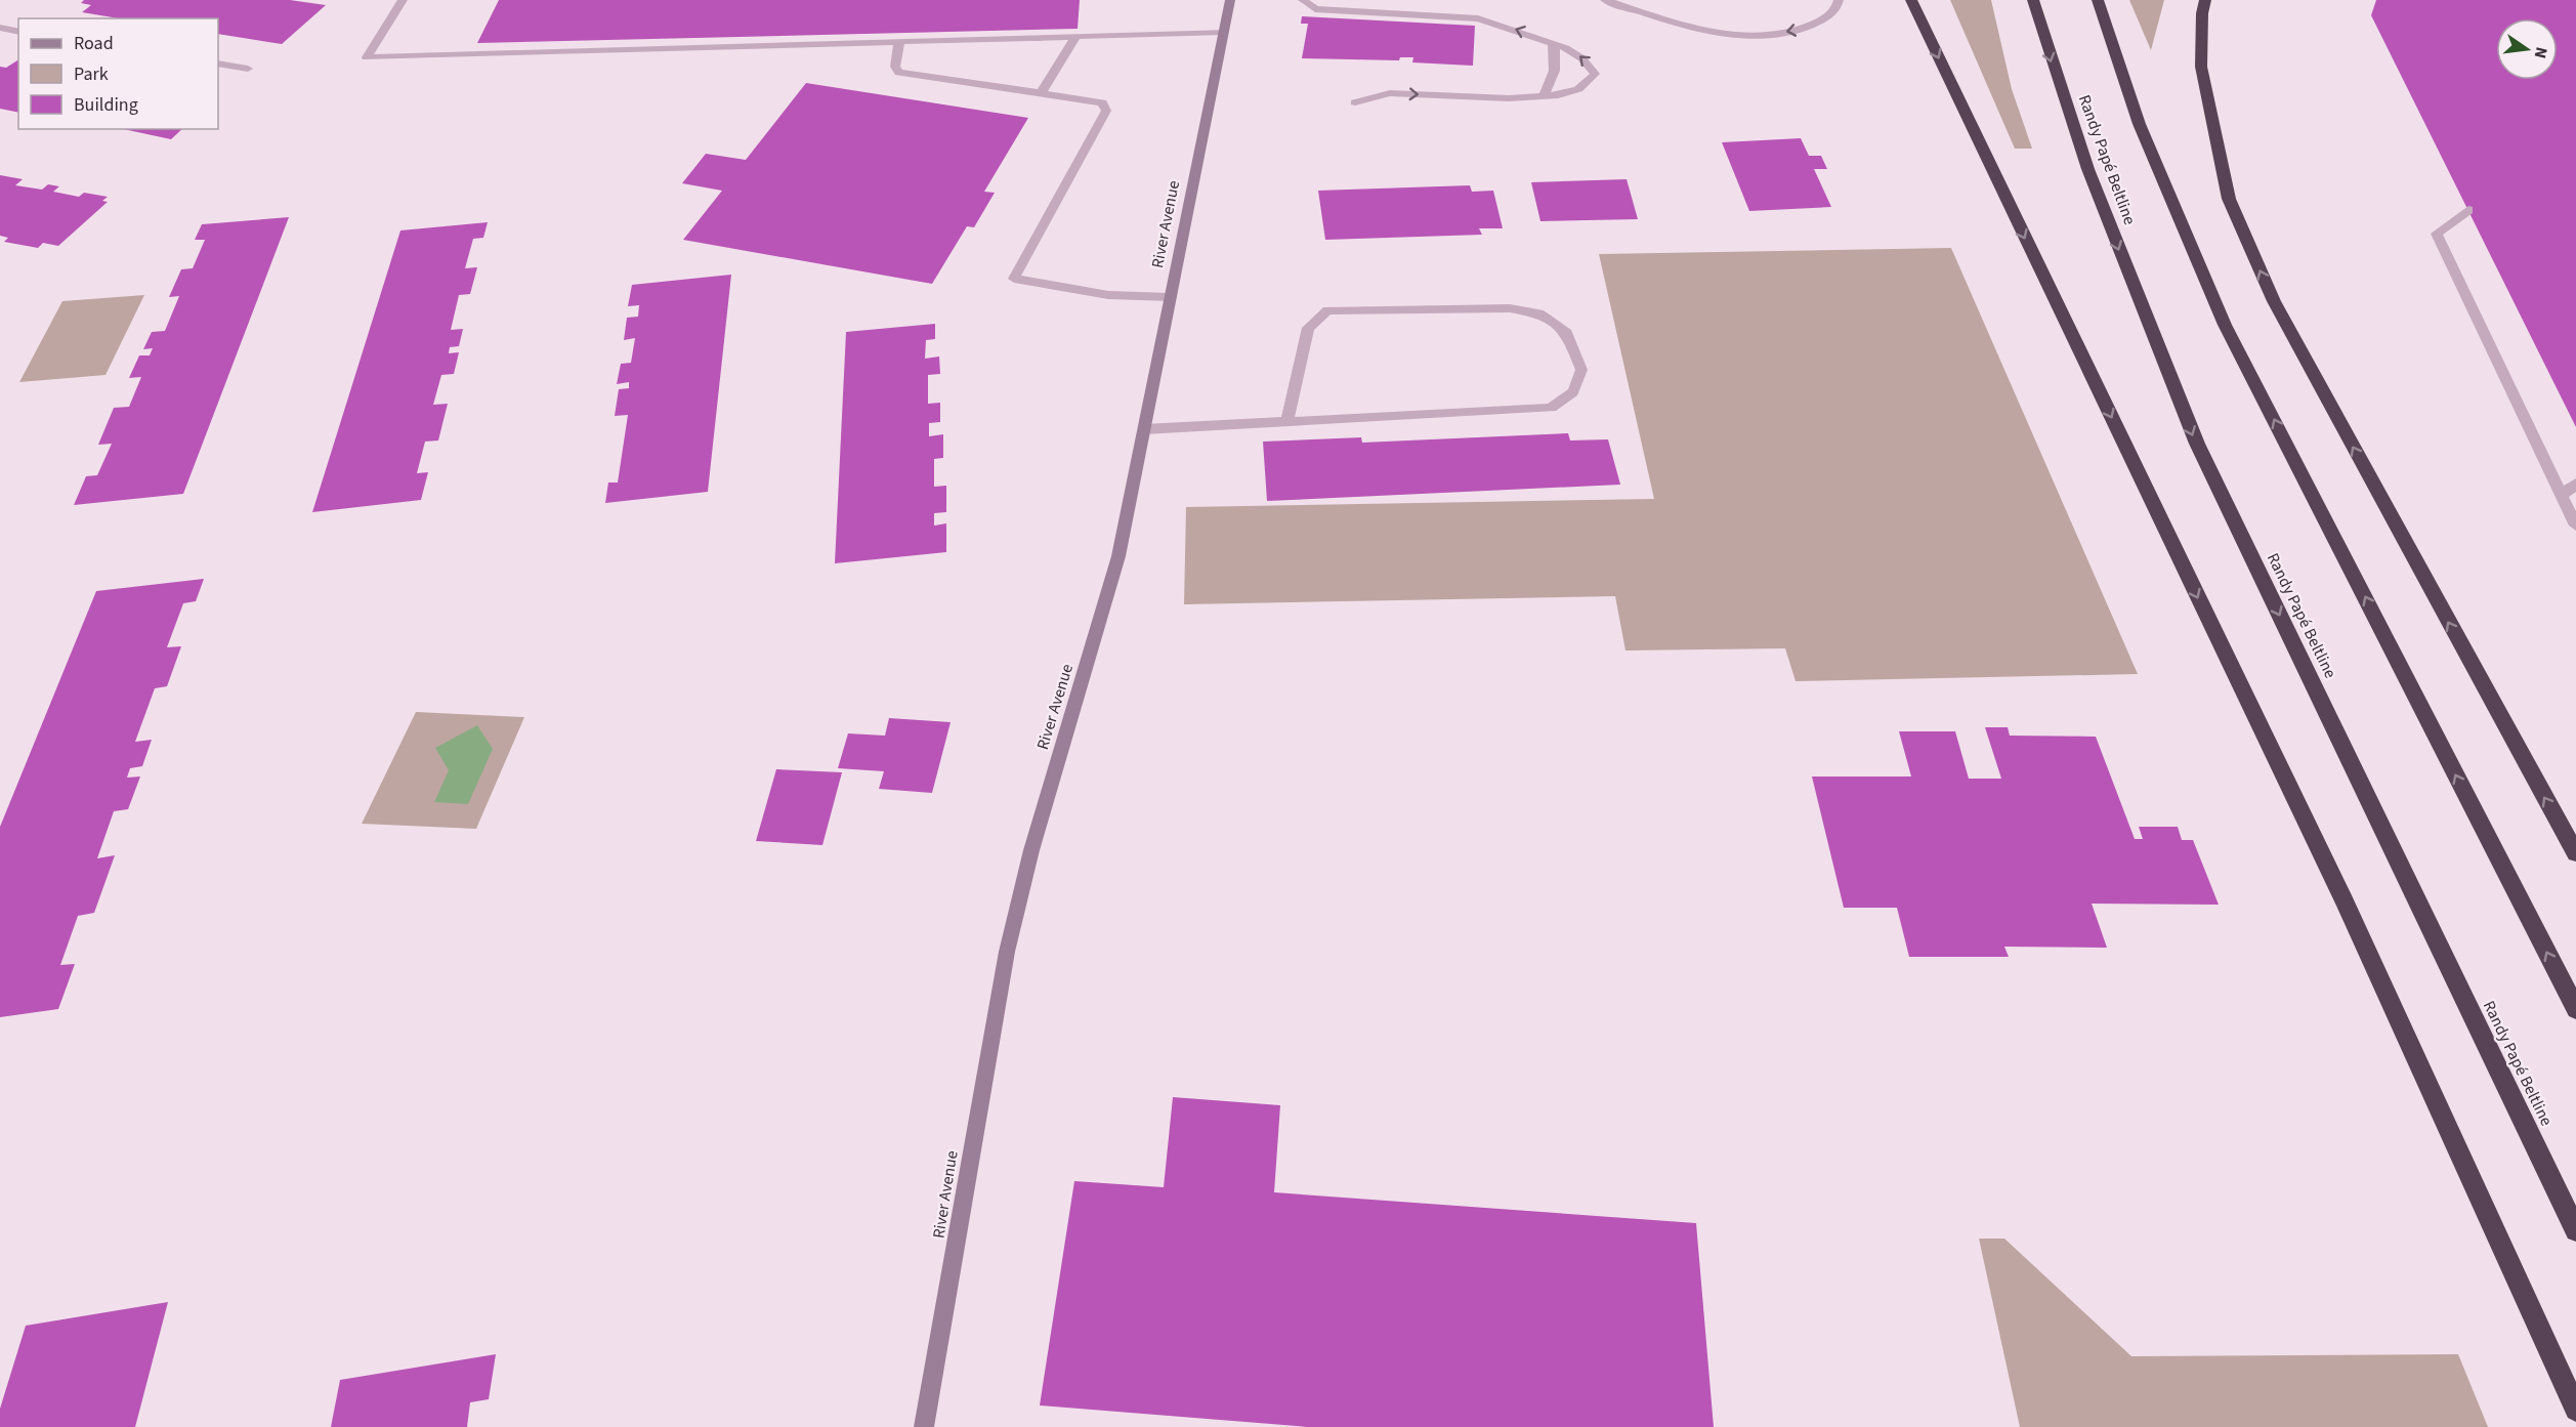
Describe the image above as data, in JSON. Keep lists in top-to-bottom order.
{
  "streets": {
    "highway": ["Randy Papé Beltline"],
    "street": ["River Avenue"]
  },
  "legend": ["Road", "Park", "Building"],
  "north": "right"
}
